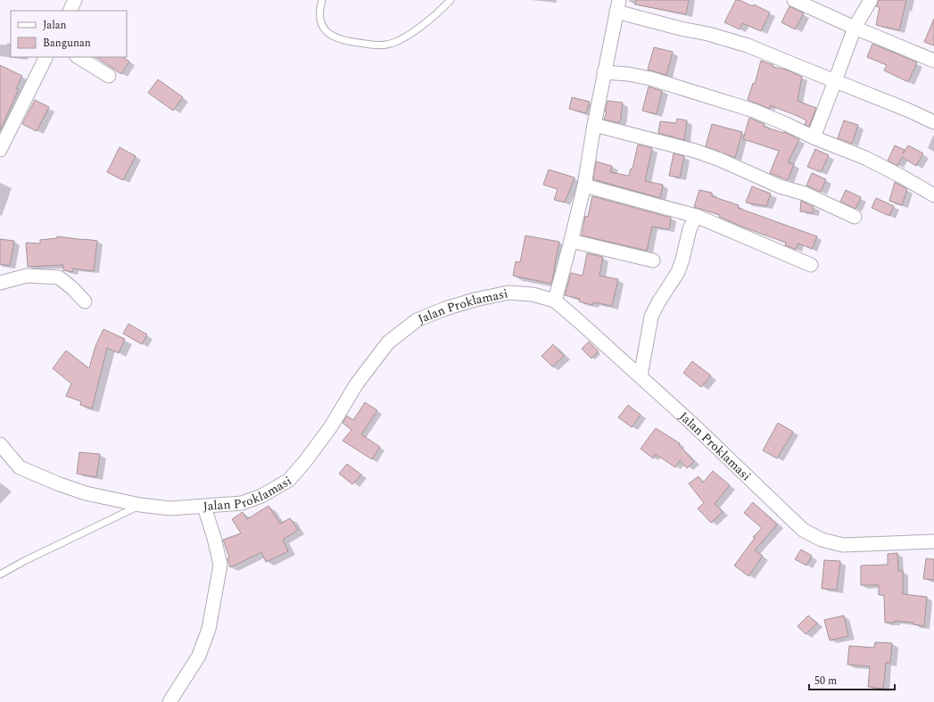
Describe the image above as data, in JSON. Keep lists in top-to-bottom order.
{
  "streets": {
    "street": ["Jalan Proklamasi"]
  },
  "legend": ["Jalan", "Bangunan"],
  "scale_bar": "50 m"
}
